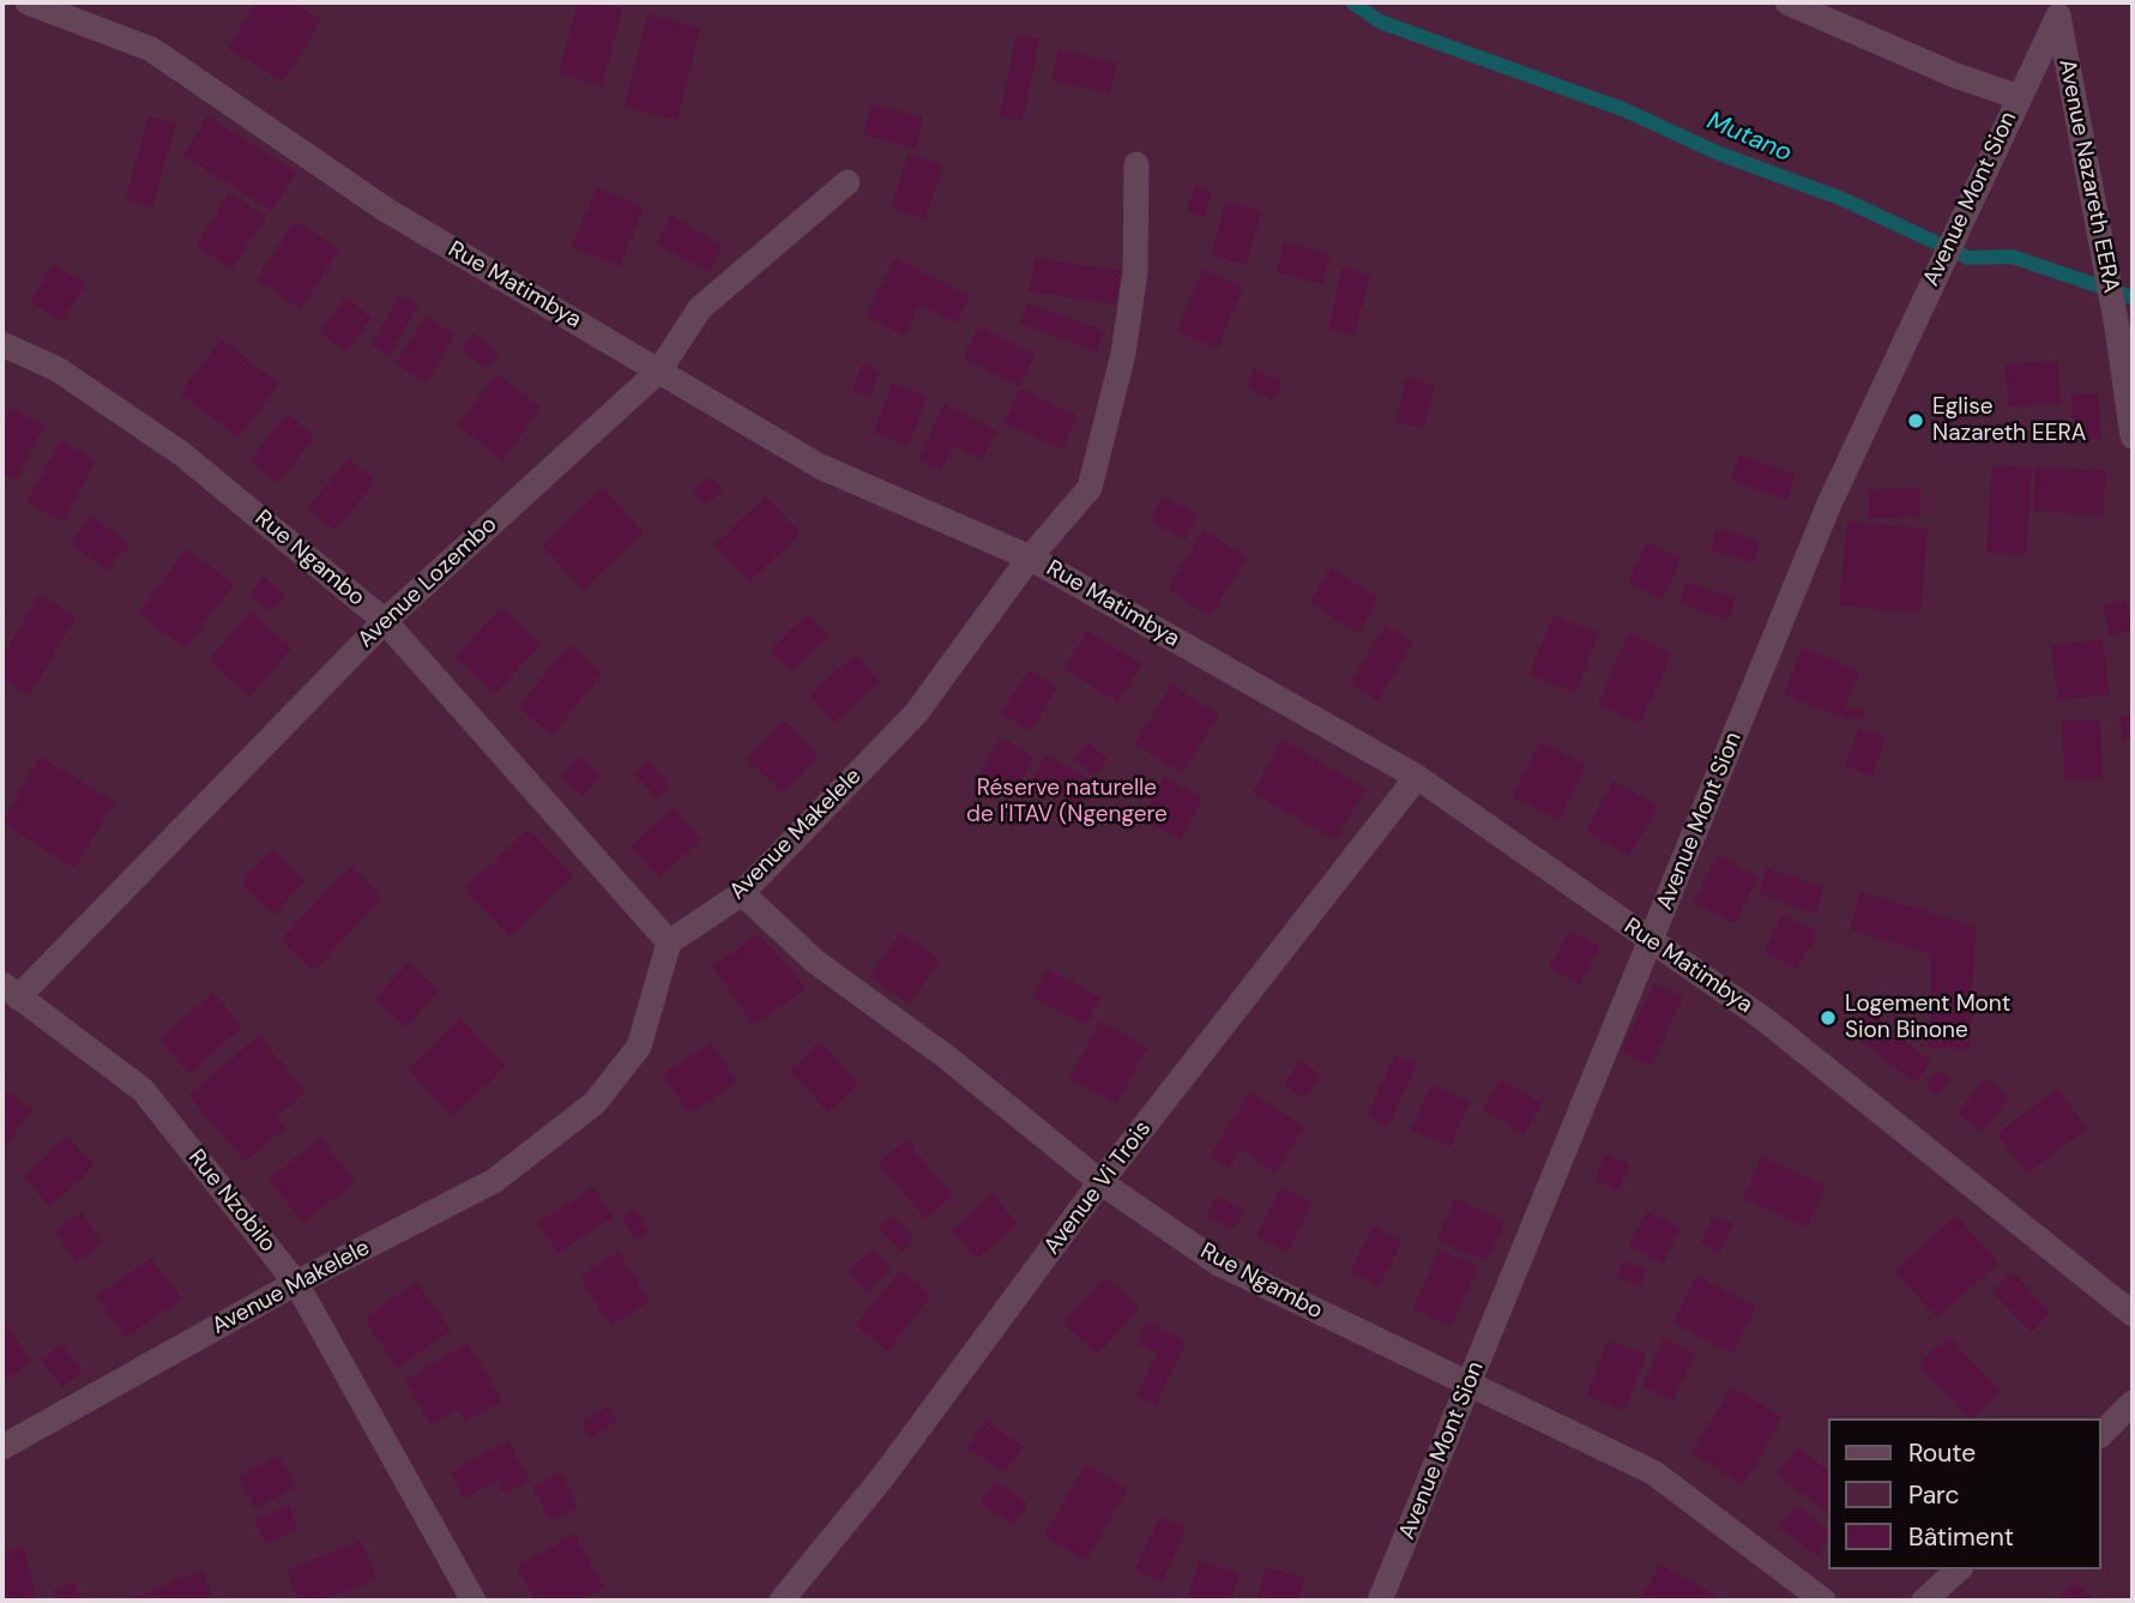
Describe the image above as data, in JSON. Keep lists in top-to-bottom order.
{
  "streets": {
    "street": [
      "Avenue Nazareth EERA",
      "Avenue Mont Sion",
      "Rue Matimbya",
      "Rue Ngambo",
      "Avenue Lozembo",
      "Avenue Makelele",
      "Avenue Vi Trois",
      "Rue Nzobilo"
    ]
  },
  "crossings": [
    ["Avenue Nazareth EERA", "Avenue Mont Sion"],
    ["Avenue Mont Sion", "Rue Matimbya"],
    ["Avenue Mont Sion", "Rue Ngambo"],
    ["Rue Matimbya", "Avenue Lozembo"],
    ["Rue Matimbya", "Avenue Makelele"],
    ["Rue Matimbya", "Avenue Vi Trois"],
    ["Rue Ngambo", "Avenue Lozembo"],
    ["Rue Ngambo", "Avenue Makelele"],
    ["Rue Ngambo", "Avenue Vi Trois"],
    ["Avenue Lozembo", "Rue Nzobilo"],
    ["Avenue Makelele", "Rue Nzobilo"]
  ],
  "water": ["Mutano"],
  "parks": ["Réserve naturelle de l'ITAV (Ngengere"],
  "places": ["Eglise Nazareth EERA", "Logement Mont Sion Binone"],
  "legend": ["Route", "Parc", "Bâtiment"]
}
